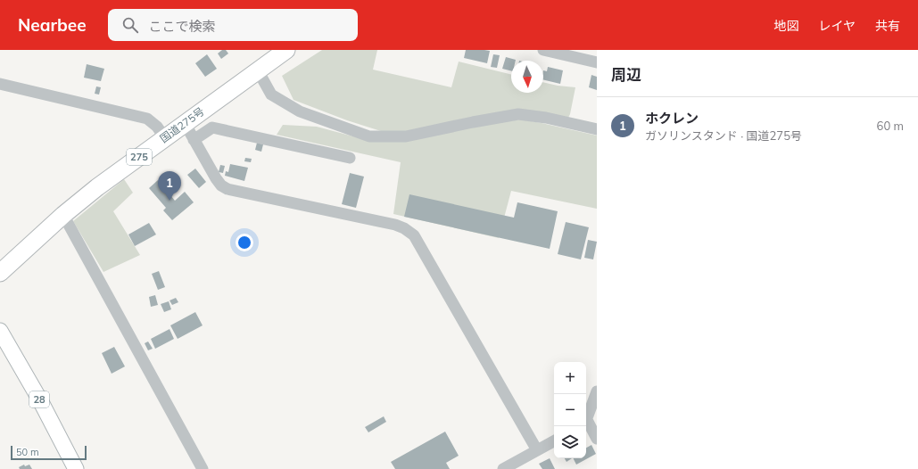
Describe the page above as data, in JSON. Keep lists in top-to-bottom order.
{
  "streets": {
    "highway": ["国道275号", "275"],
    "main road": ["28"]
  },
  "scale_bar": "50 m",
  "north": "bottom",
  "page": {
    "header": "Nearbee",
    "search": "ここで検索",
    "nav": ["地図", "レイヤ", "共有"],
    "heading": "周辺",
    "list": [
      {
        "mark": "1",
        "name": "ホクレン",
        "note": "ガソリンスタンド · 国道275号",
        "value": "60 m"
      }
    ],
    "pins": "1",
    "map_buttons": ["+", "−"],
    "scale": "50 m"
  }
}
